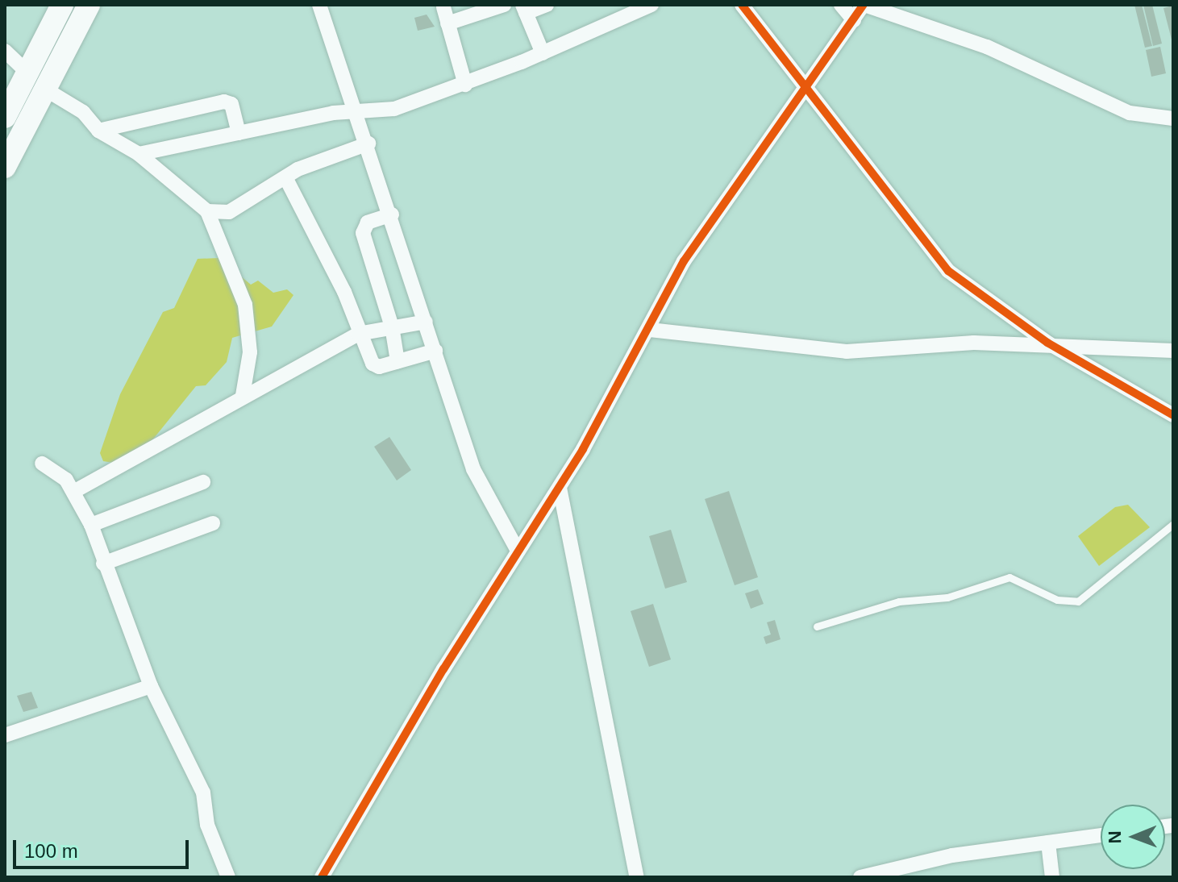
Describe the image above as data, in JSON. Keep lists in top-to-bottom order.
{
  "scale_bar": "100 m",
  "north": "left"
}
